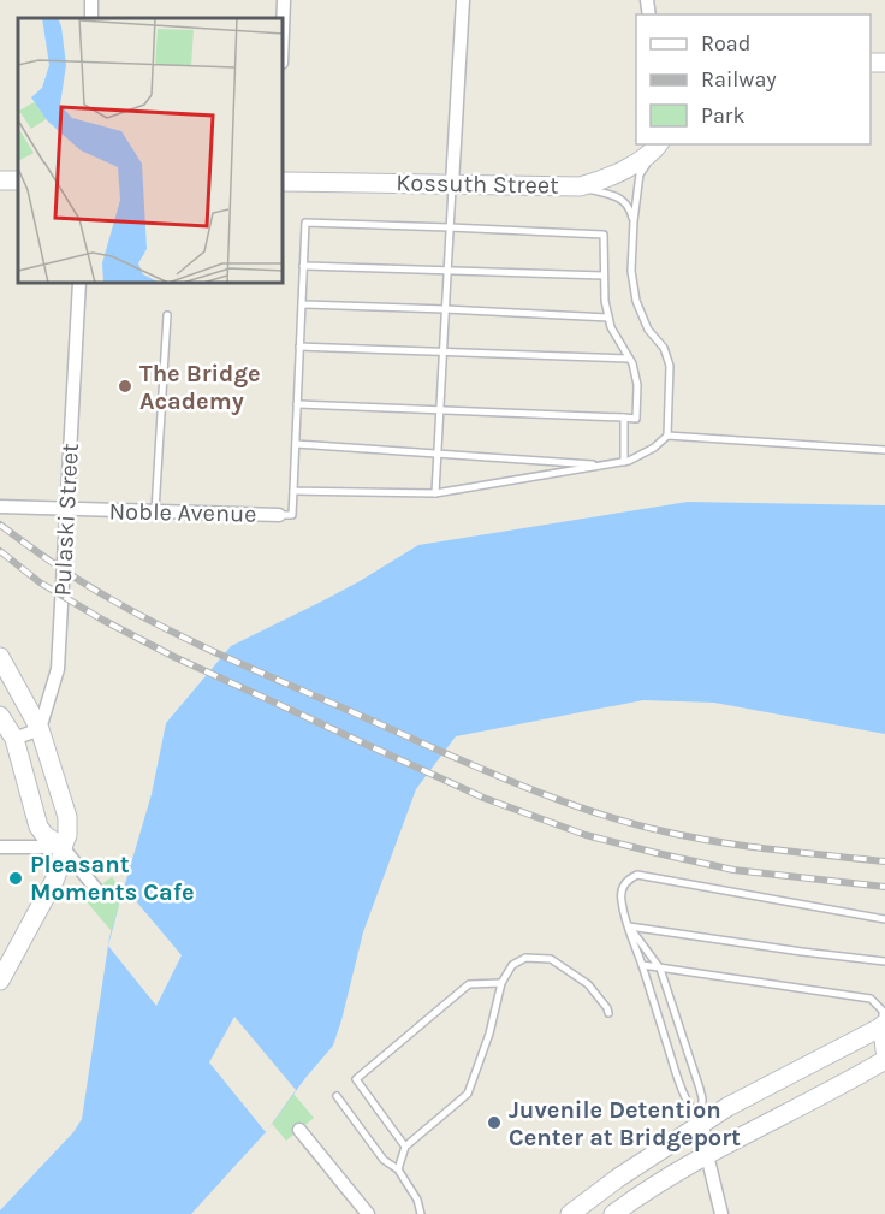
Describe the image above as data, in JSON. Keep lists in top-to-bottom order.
{
  "streets": {
    "main road": ["Kossuth Street"],
    "street": ["Noble Avenue", "Pulaski Street"]
  },
  "crossings": [
    ["Noble Avenue", "Pulaski Street"]
  ],
  "places": ["The Bridge Academy", "Pleasant Moments Cafe", "Juvenile Detention Center at Bridgeport"],
  "legend": ["Road", "Railway", "Park"]
}
